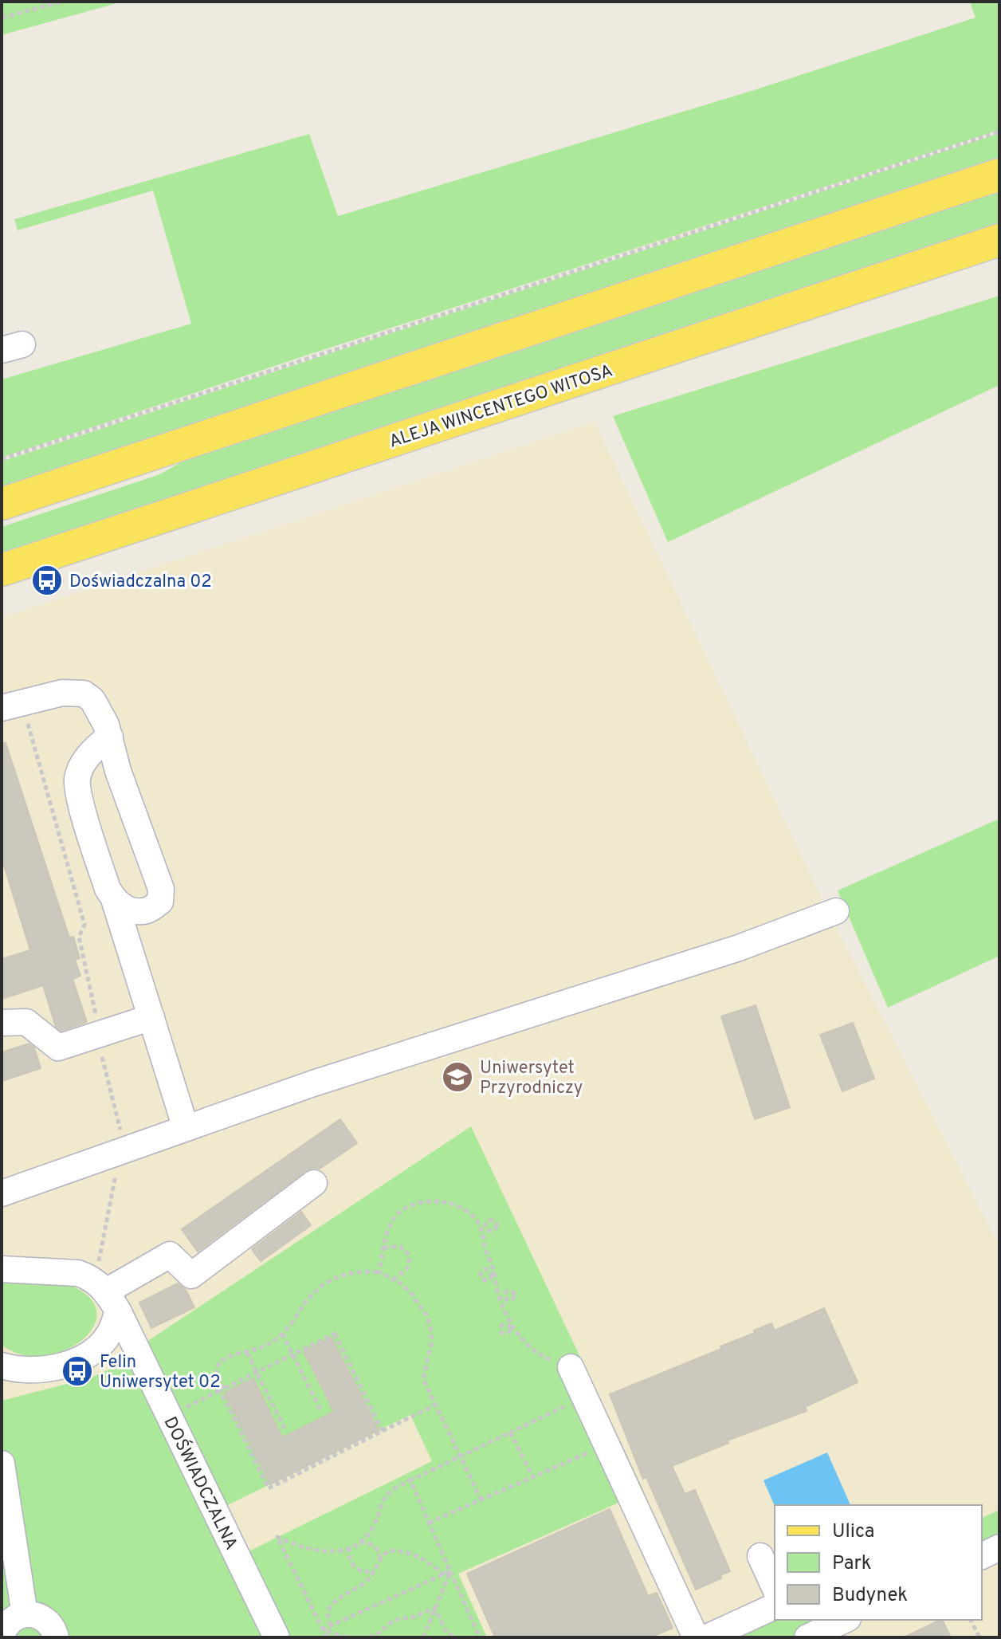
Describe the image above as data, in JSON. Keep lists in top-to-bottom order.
{
  "streets": {
    "main road": ["ALEJA WINCENTEGO WITOSA"],
    "street": ["DOŚWIADCZALNA"]
  },
  "places": {
    "bus stop": ["Doświadczalna 02", "Felin Uniwersytet 02"],
    "school or university": ["Uniwersytet Przyrodniczy"]
  },
  "legend": ["Ulica", "Park", "Budynek"]
}
